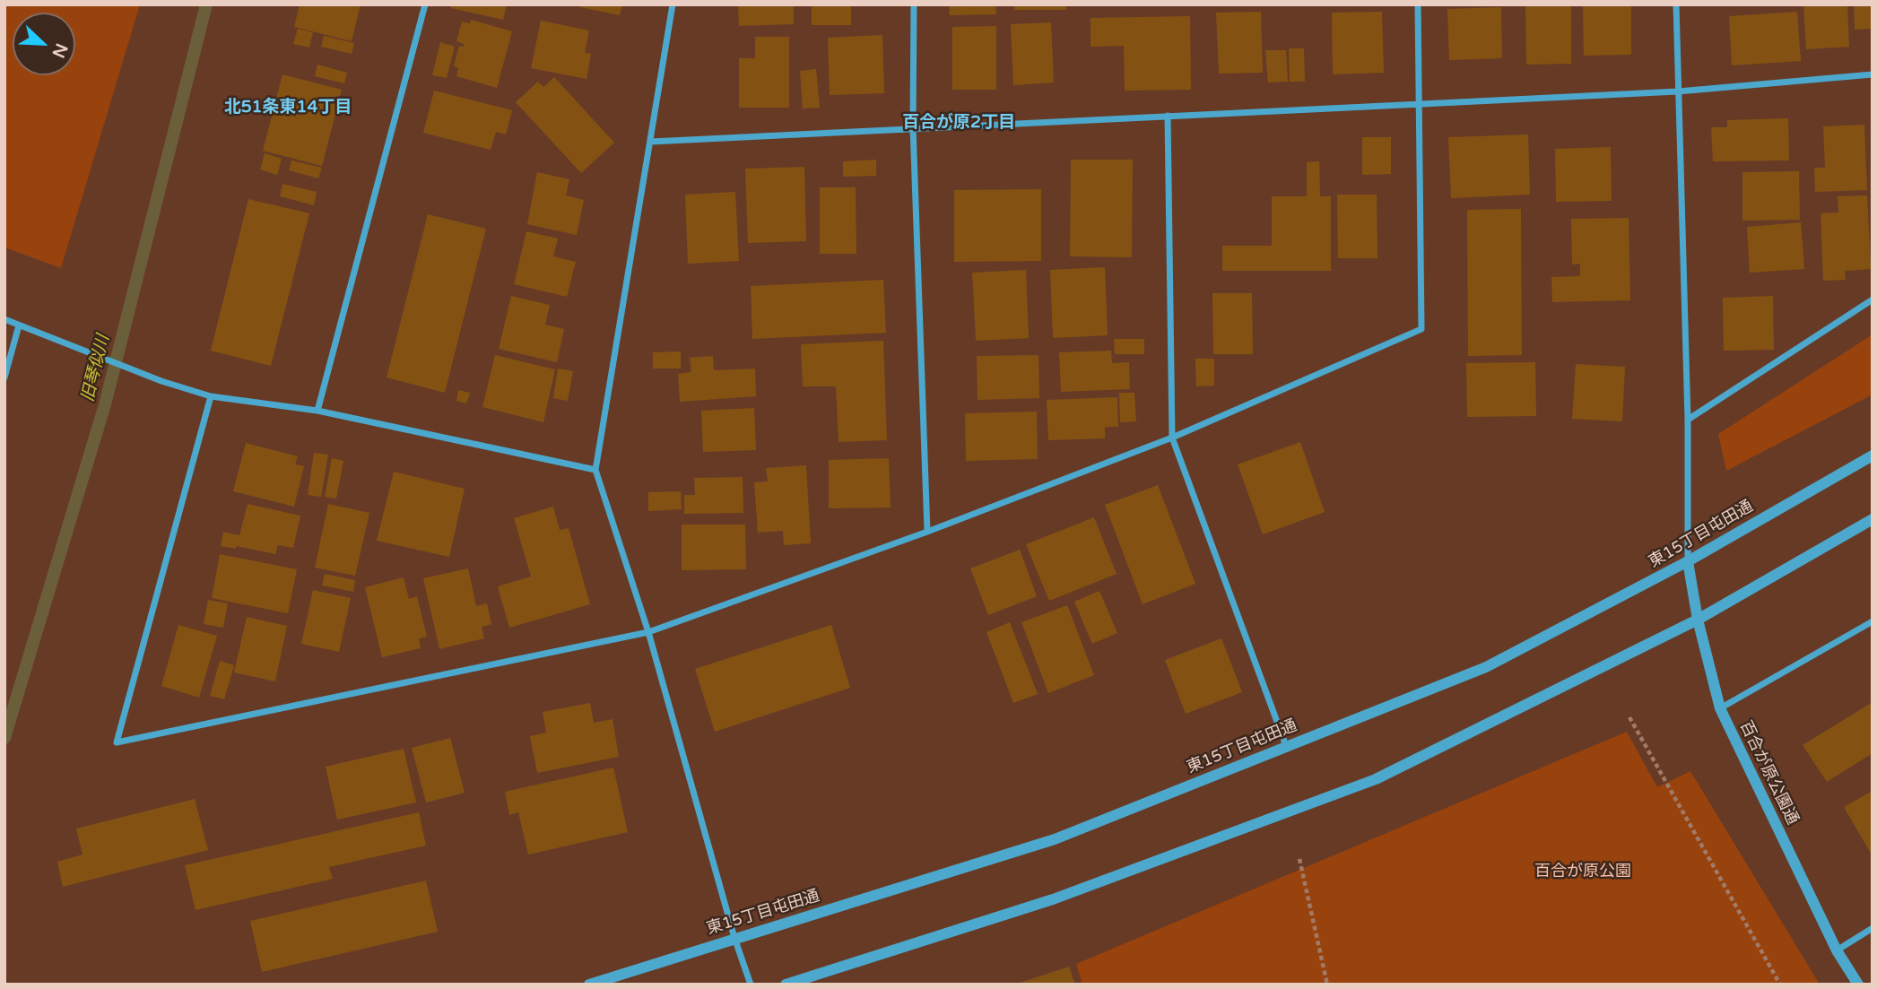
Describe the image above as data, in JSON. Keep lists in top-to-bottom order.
{
  "streets": {
    "street": ["東15丁目屯田通", "百合が原公園通"]
  },
  "crossings": [
    ["東15丁目屯田通", "百合が原公園通"]
  ],
  "districts": ["北51条東14丁目", "百合が原2丁目"],
  "water": ["旧琴似川"],
  "parks": ["百合が原公園"],
  "north": "bottom right"
}
